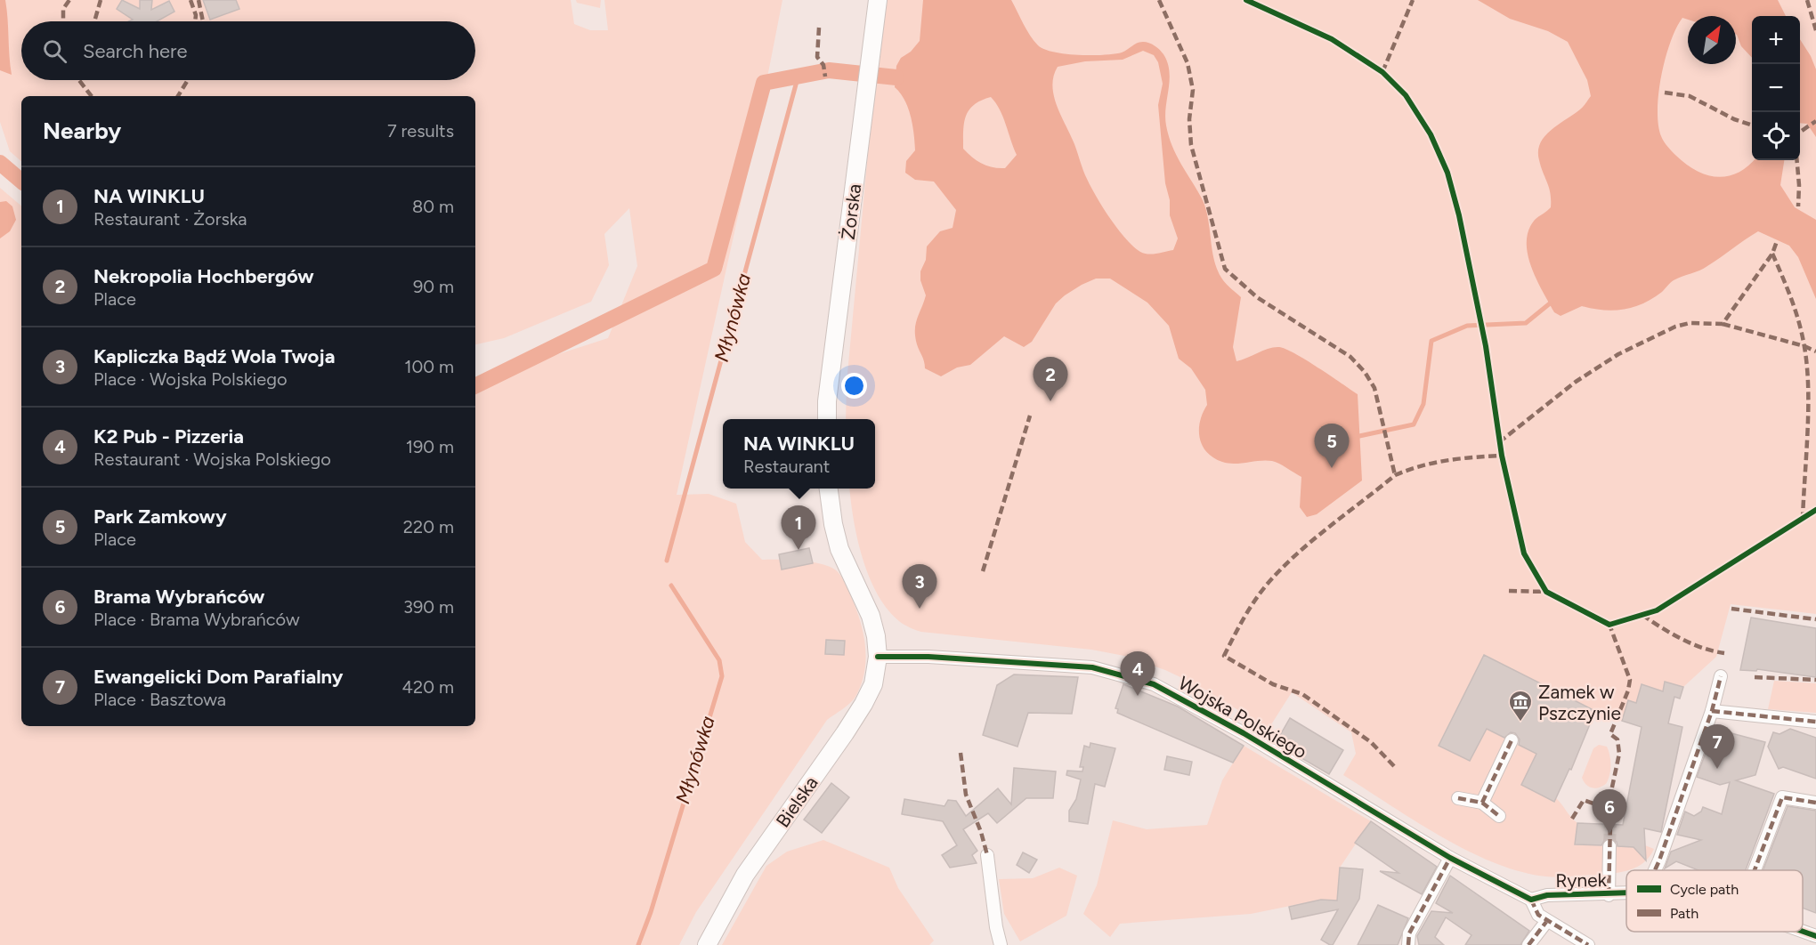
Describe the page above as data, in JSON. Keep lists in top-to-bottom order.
{
  "streets": {
    "main road": ["Żorska", "Bielska"],
    "street": ["Wojska Polskiego", "Rynek"]
  },
  "crossings": [
    ["Wojska Polskiego", "Bielska"],
    ["Wojska Polskiego", "Rynek"]
  ],
  "water": ["Młynówka"],
  "places": {
    "museum": ["Zamek w Pszczynie"]
  },
  "legend": ["Cycle path", "Path"],
  "north": "top right",
  "page": {
    "map_buttons": ["+", "−"],
    "search": "Search here",
    "heading": ["Nearby", "7 results"],
    "list": [
      {
        "mark": "1",
        "name": "NA WINKLU",
        "note": "Restaurant · Żorska",
        "value": "80 m"
      },
      {
        "mark": "2",
        "name": "Nekropolia Hochbergów",
        "note": "Place",
        "value": "90 m"
      },
      {
        "mark": "3",
        "name": "Kapliczka Bądź Wola Twoja",
        "note": "Place · Wojska Polskiego",
        "value": "100 m"
      },
      {
        "mark": "4",
        "name": "K2 Pub - Pizzeria",
        "note": "Restaurant · Wojska Polskiego",
        "value": "190 m"
      },
      {
        "mark": "5",
        "name": "Park Zamkowy",
        "note": "Place",
        "value": "220 m"
      },
      {
        "mark": "6",
        "name": "Brama Wybrańców",
        "note": "Place · Brama Wybrańców",
        "value": "390 m"
      },
      {
        "mark": "7",
        "name": "Ewangelicki Dom Parafialny",
        "note": "Place · Basztowa",
        "value": "420 m"
      }
    ],
    "pins": [
      "2",
      "5",
      "1",
      "3",
      "4",
      "7",
      "6"
    ],
    "popup": ["NA WINKLU", "Restaurant"]
  }
}
